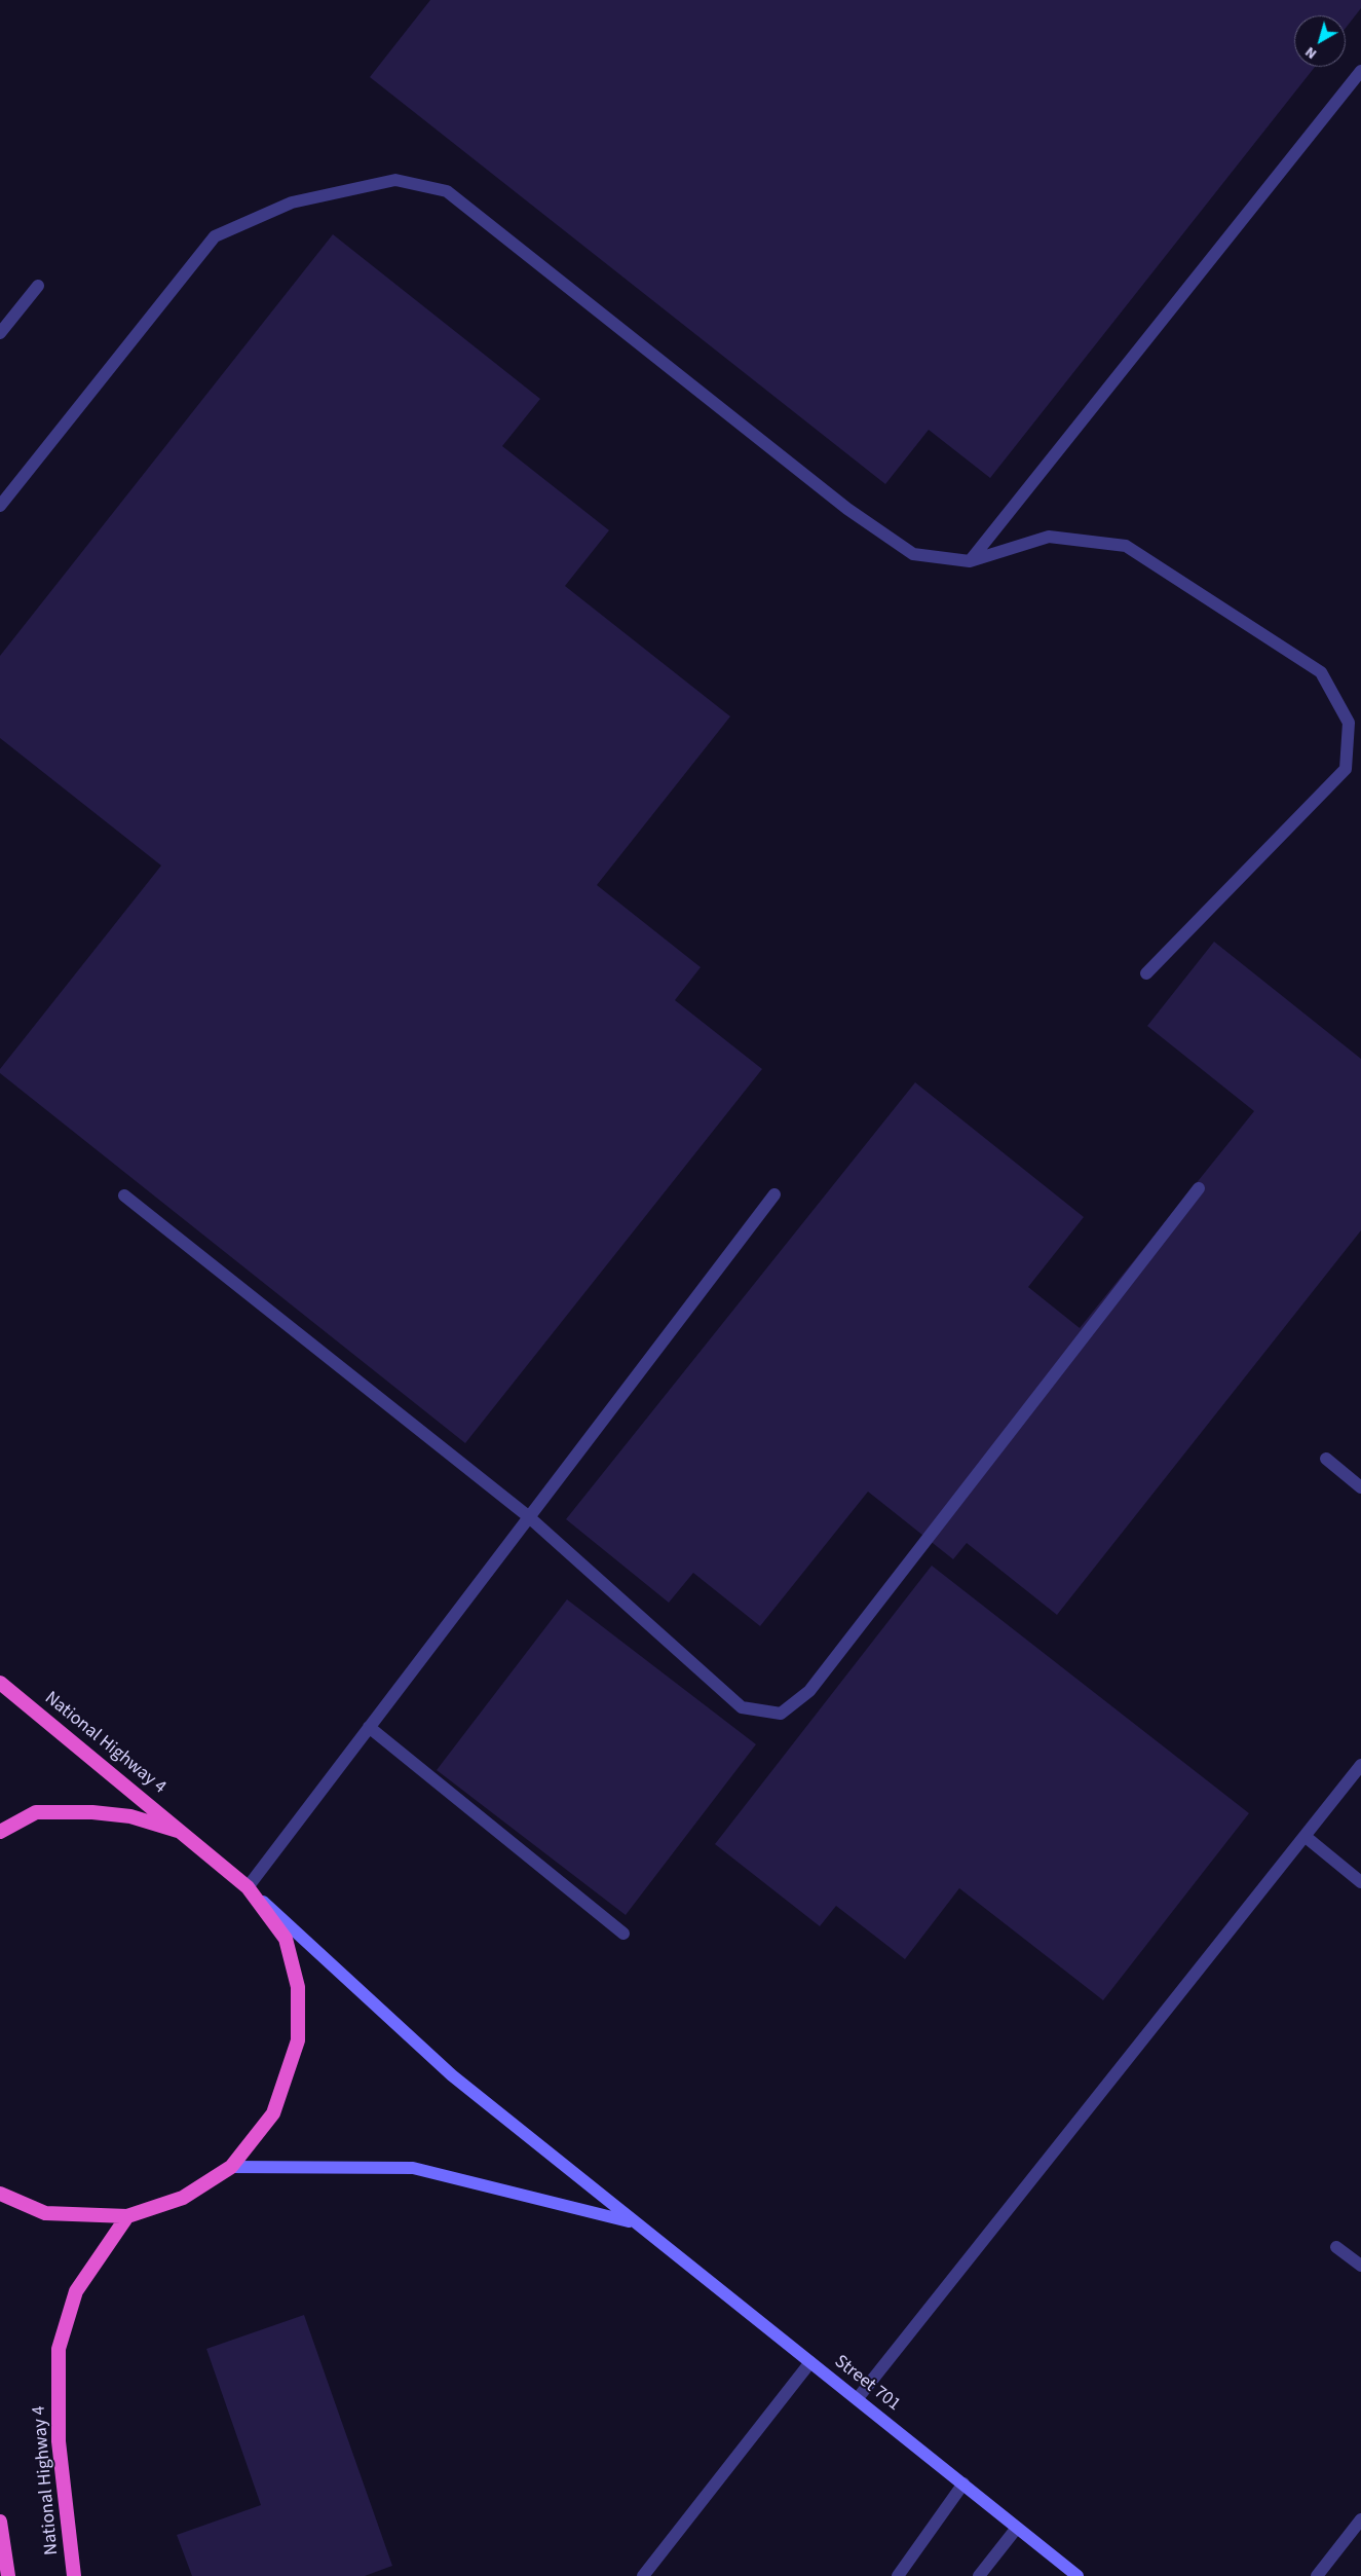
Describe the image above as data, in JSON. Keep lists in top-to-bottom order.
{
  "streets": {
    "highway": ["National Highway 4"],
    "main road": ["Street 701"]
  },
  "crossings": [
    ["National Highway 4", "Street 701"]
  ],
  "north": "bottom left"
}
